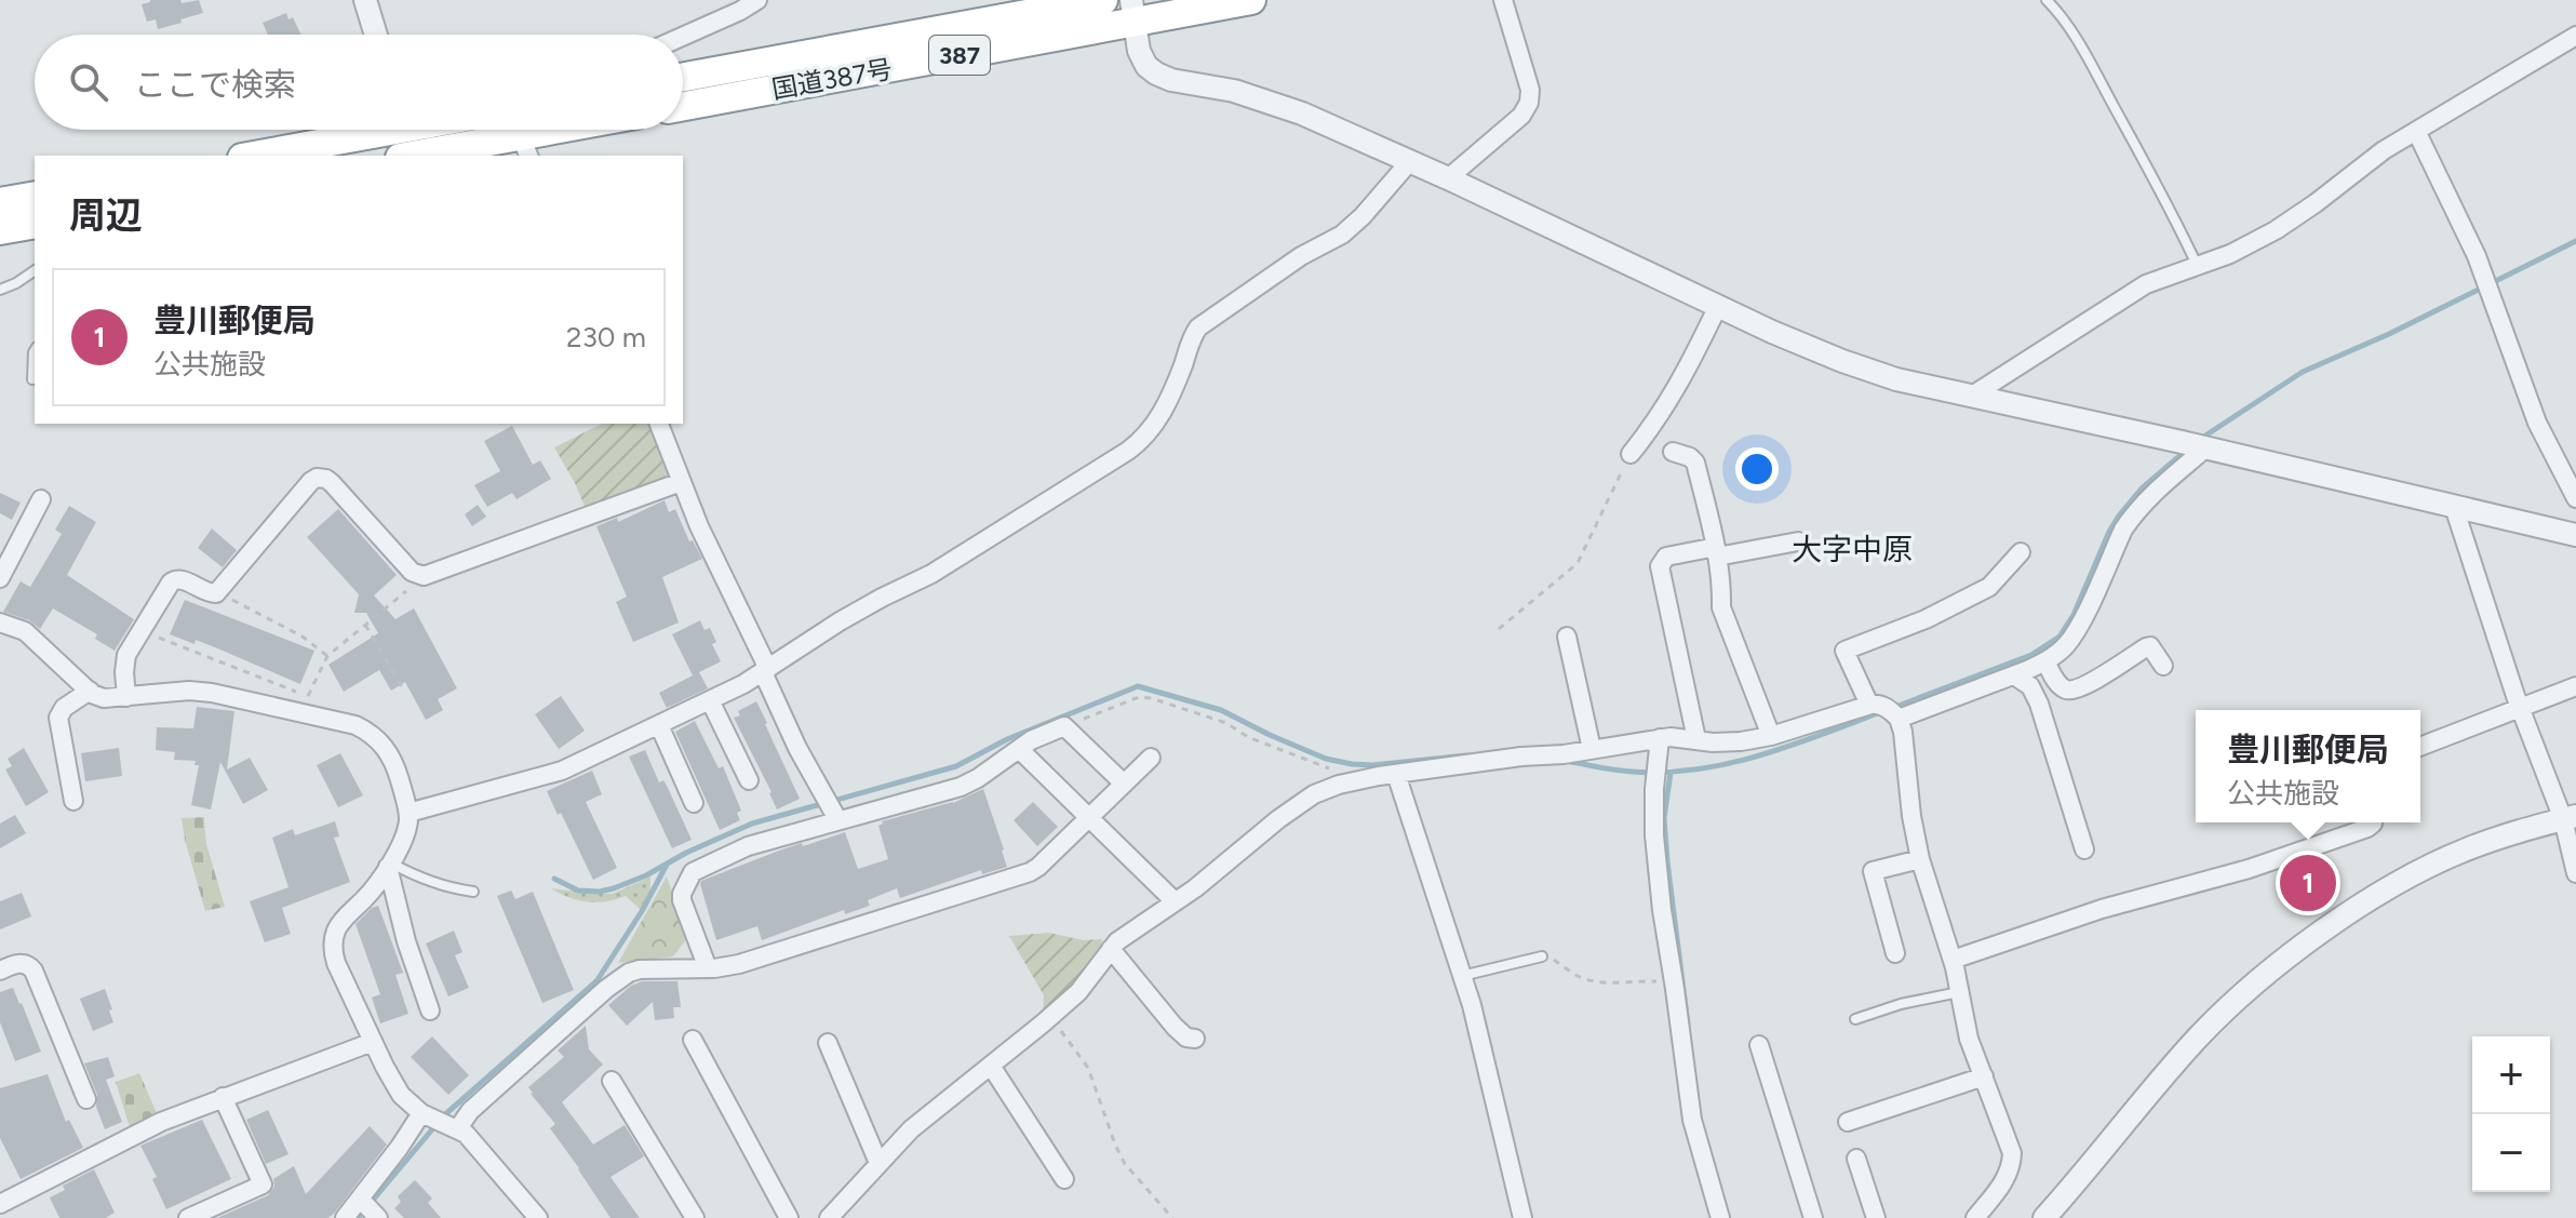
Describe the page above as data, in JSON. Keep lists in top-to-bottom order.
{
  "streets": {
    "highway": ["387", "国道387号"]
  },
  "districts": ["大字中原"],
  "page": {
    "search": "ここで検索",
    "heading": "周辺",
    "list": [
      {
        "mark": "1",
        "name": "豊川郵便局",
        "note": "公共施設",
        "value": "230 m"
      }
    ],
    "popup": ["豊川郵便局", "公共施設"],
    "pins": "1",
    "map_buttons": ["+", "−"]
  }
}
